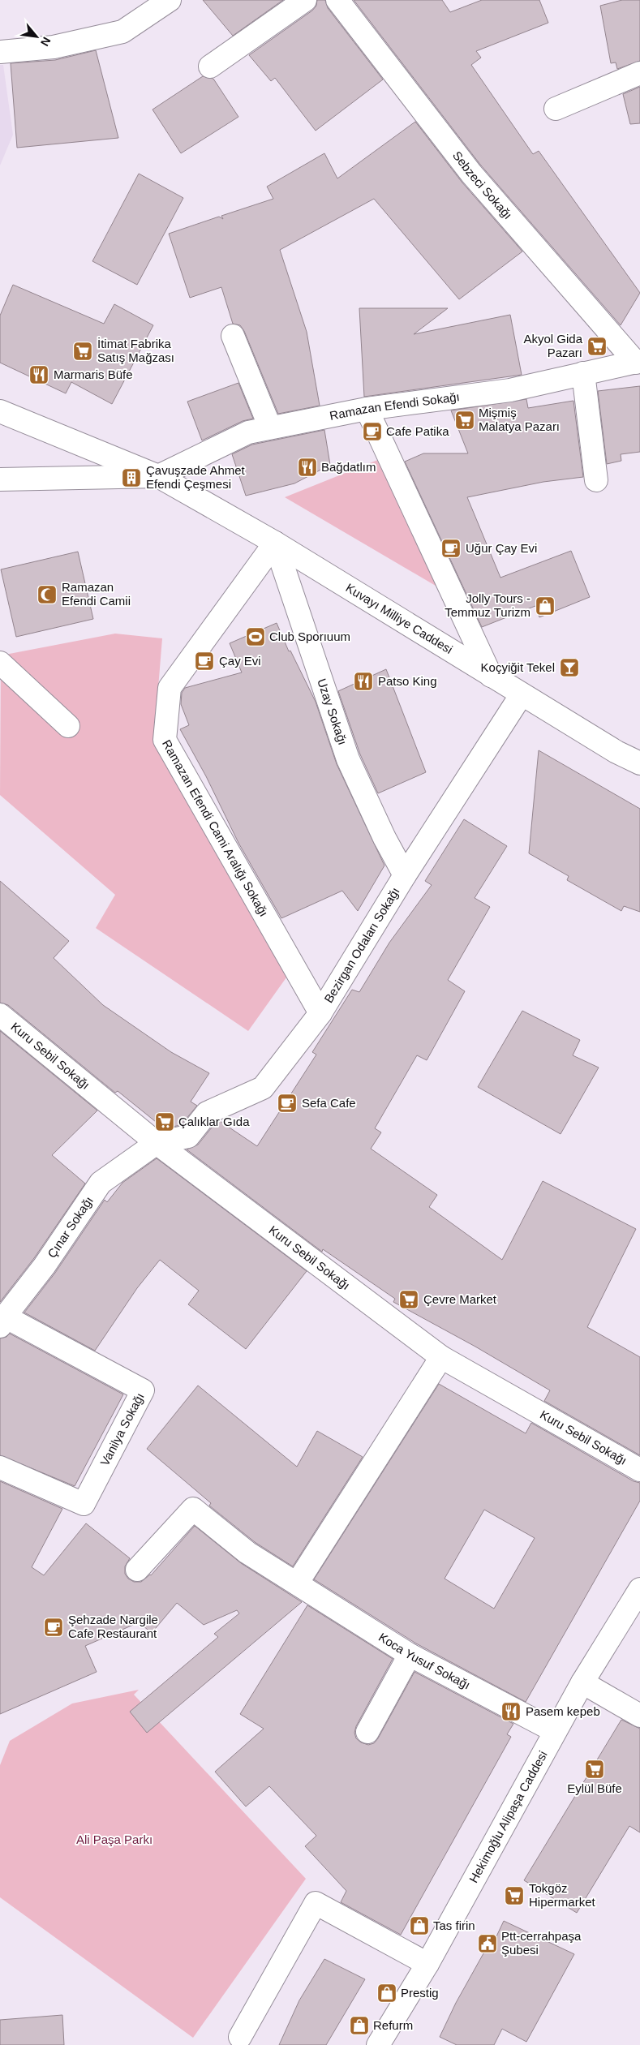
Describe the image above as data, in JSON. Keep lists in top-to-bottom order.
{
  "streets": {
    "street": [
      "Sebzeci Sokağı",
      "Ramazan Efendi Sokağı",
      "Kuvayı Milliye Caddesi",
      "Uzay Sokağı",
      "Ramazan Efendi Cami Aralığı Sokağı",
      "Bezirgan Odaları Sokağı",
      "Kuru Sebil Sokağı",
      "Çınar Sokağı",
      "Vanilya Sokağı",
      "Koca Yusuf Sokağı",
      "Hekimoğlu Alipaşa Caddesi"
    ]
  },
  "crossings": [
    ["Sebzeci Sokağı", "Ramazan Efendi Sokağı"],
    ["Ramazan Efendi Sokağı", "Kuvayı Milliye Caddesi"],
    ["Kuvayı Milliye Caddesi", "Uzay Sokağı"],
    ["Kuvayı Milliye Caddesi", "Ramazan Efendi Cami Aralığı Sokağı"],
    ["Kuvayı Milliye Caddesi", "Bezirgan Odaları Sokağı"],
    ["Uzay Sokağı", "Ramazan Efendi Cami Aralığı Sokağı"],
    ["Uzay Sokağı", "Bezirgan Odaları Sokağı"],
    ["Ramazan Efendi Cami Aralığı Sokağı", "Bezirgan Odaları Sokağı"],
    ["Bezirgan Odaları Sokağı", "Kuru Sebil Sokağı"],
    ["Bezirgan Odaları Sokağı", "Çınar Sokağı"],
    ["Kuru Sebil Sokağı", "Çınar Sokağı"],
    ["Çınar Sokağı", "Vanilya Sokağı"],
    ["Koca Yusuf Sokağı", "Hekimoğlu Alipaşa Caddesi"]
  ],
  "parks": ["Ali Paşa Parkı"],
  "places": {
    "supermarket": [
      "Akyol Gida Pazarı",
      "İtimat Fabrika Satış Mağzası",
      "Mişmiş Malatya Pazarı",
      "Çalıklar Gıda",
      "Çevre Market",
      "Eylül Büfe",
      "Tokgöz Hipermarket"
    ],
    "restaurant": [
      "Marmaris Büfe",
      "Bağdatlım",
      "Patso King",
      "Pasem kepeb"
    ],
    "cafe": [
      "Cafe Patika",
      "Uğur Çay Evi",
      "Çay Evi",
      "Sefa Cafe",
      "Şehzade Nargile Cafe Restaurant"
    ],
    "building": ["Çavuşzade Ahmet Efendi Çeşmesi"],
    "mosque": ["Ramazan Efendi Camii"],
    "shop": [
      "Jolly Tours - Temmuz Turizm",
      "Tas firin",
      "Prestig",
      "Refurm"
    ],
    "sports": ["Club Sporıuum"],
    "bar": ["Koçyiğit Tekel"],
    "public building": ["Ptt-cerrahpaşa Şubesi"]
  },
  "north": "bottom right"
}
